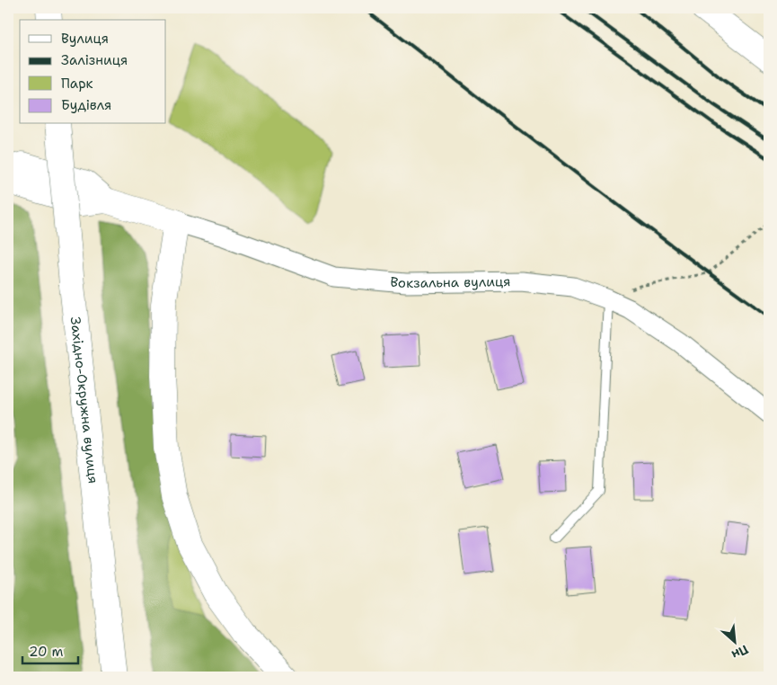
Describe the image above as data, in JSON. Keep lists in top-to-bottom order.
{
  "streets": {
    "main road": ["Вокзальна вулиця", "Західно-Окружна вулиця"]
  },
  "legend": [
    "Вулиця",
    "Залізниця",
    "Парк",
    "Будівля"
  ],
  "scale_bar": "20 m",
  "north": "bottom right"
}
